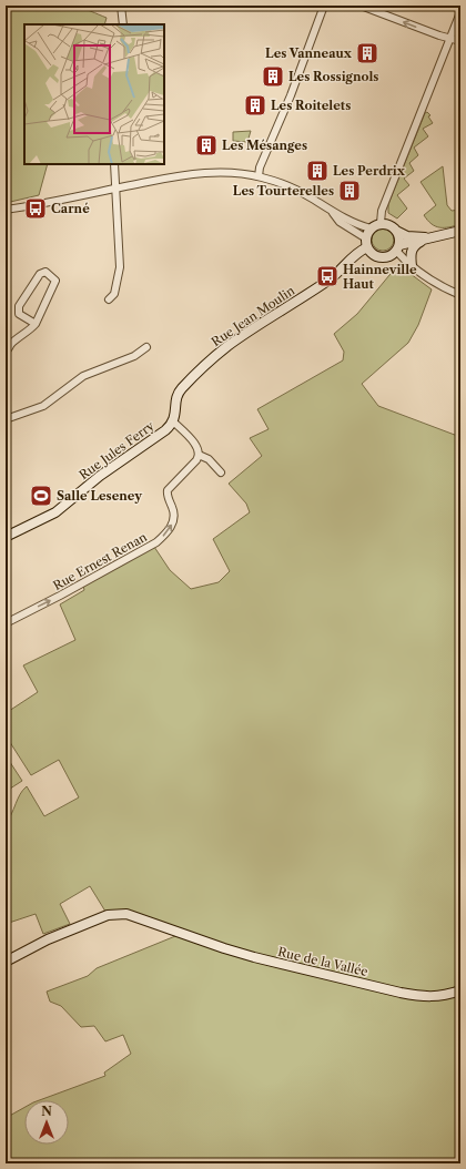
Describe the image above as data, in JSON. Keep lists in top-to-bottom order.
{
  "streets": {
    "street": [
      "Rue Jean Moulin",
      "Rue Jules Ferry",
      "Rue Ernest Renan",
      "Rue de la Vallée"
    ]
  },
  "crossings": [
    ["Rue Jean Moulin", "Rue Jules Ferry"]
  ],
  "one_way": ["Rue Ernest Renan"],
  "places": {
    "building": [
      "Les Vanneaux",
      "Les Rossignols",
      "Les Roitelets",
      "Les Mésanges",
      "Les Perdrix",
      "Les Tourterelles"
    ],
    "bus stop": ["Carné", "Hainneville Haut"],
    "sports": ["Salle Leseney"]
  },
  "north": "top"
}
